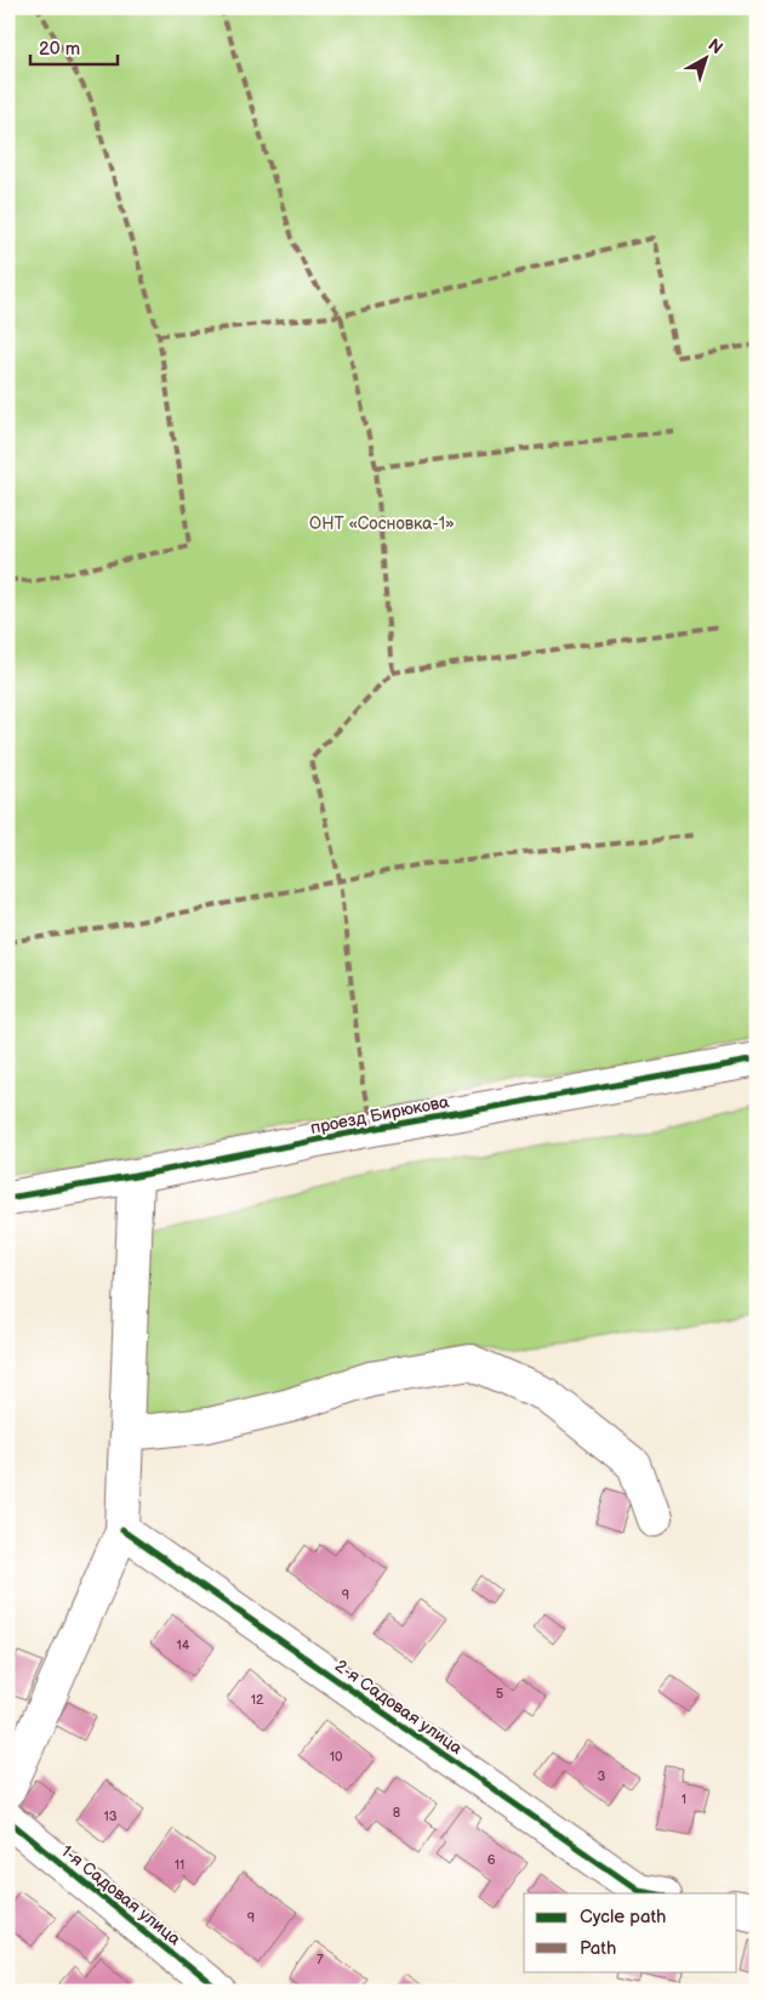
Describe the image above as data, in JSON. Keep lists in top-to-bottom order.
{
  "streets": {
    "street": ["проезд Бирюкова", "2-я Садовая улица", "1-я Садовая улица"]
  },
  "parks": ["ОНТ «Сосновка-1»"],
  "house_numbers": [
    "9",
    "14",
    "5",
    "12",
    "10",
    "3",
    "1",
    "8",
    "13",
    "6",
    "11",
    "9",
    "7"
  ],
  "legend": ["Cycle path", "Path"],
  "scale_bar": "20 m",
  "north": "top right"
}
